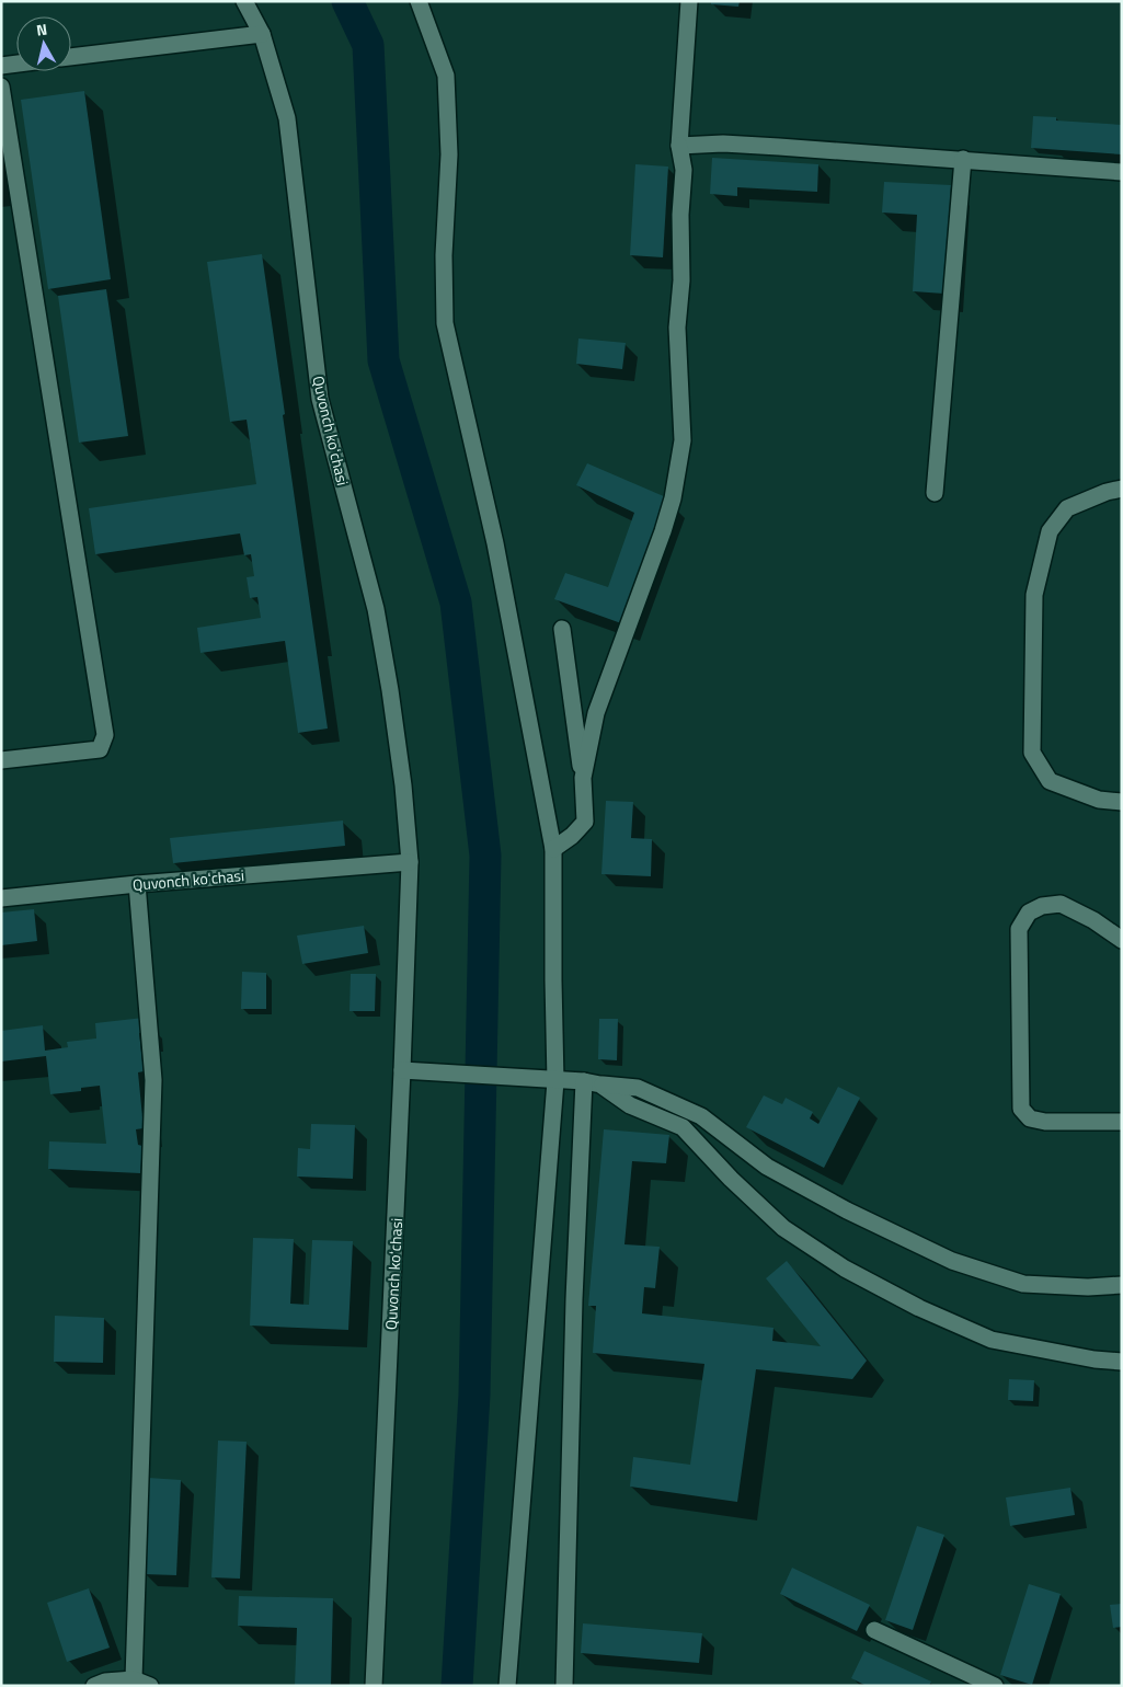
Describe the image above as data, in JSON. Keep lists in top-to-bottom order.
{
  "streets": {
    "street": ["Quvonch koʻchasi"]
  },
  "north": "top"
}
